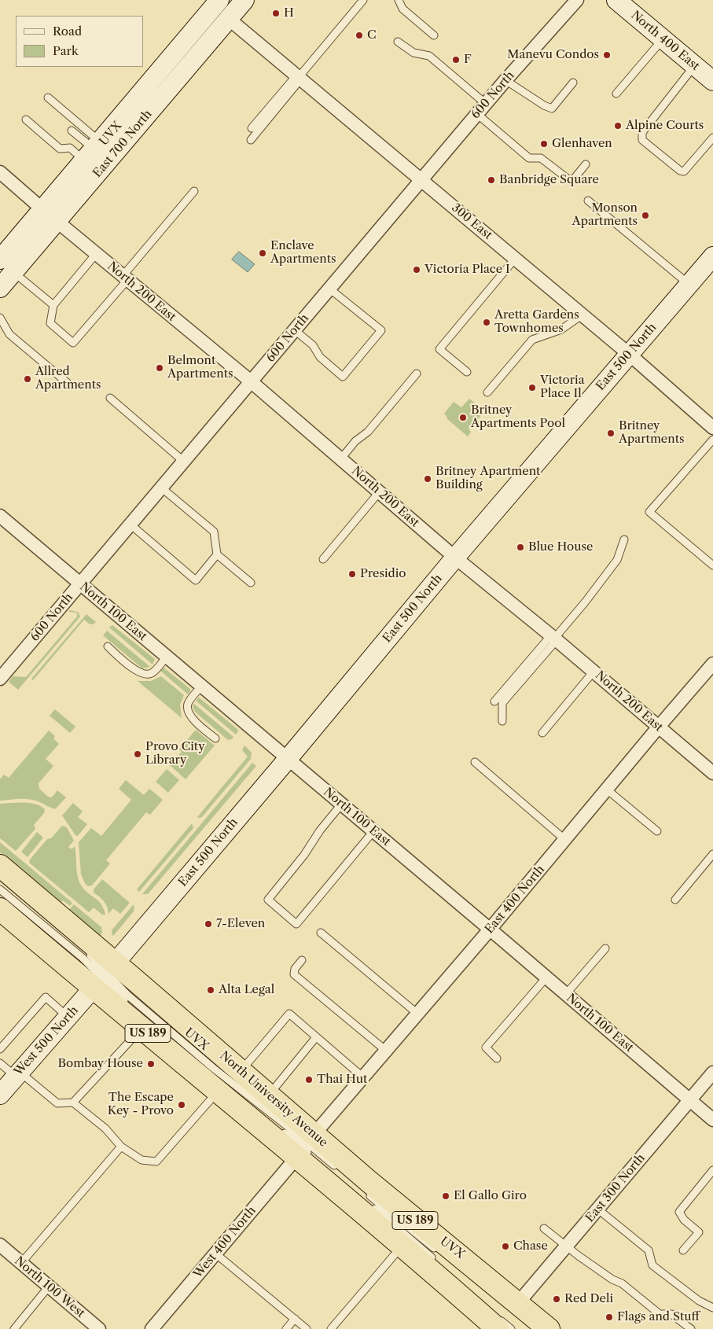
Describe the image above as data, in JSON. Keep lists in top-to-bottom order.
{
  "streets": {
    "highway": ["US 189", "North University Avenue"],
    "street": [
      "North 400 East",
      "600 North",
      "East 700 North",
      "300 East",
      "North 200 East",
      "East 500 North",
      "North 100 East",
      "East 400 North",
      "West 500 North",
      "East 300 North",
      "West 400 North",
      "North 100 West"
    ],
    "lane": ["UVX"]
  },
  "crossings": [
    ["600 North", "300 East"],
    ["600 North", "North 200 East"],
    ["600 North", "North 100 East"],
    ["UVX", "East 700 North"],
    ["UVX", "East 500 North"],
    ["UVX", "West 500 North"],
    ["UVX", "North University Avenue"],
    ["East 700 North", "300 East"],
    ["East 700 North", "North 200 East"],
    ["300 East", "East 500 North"],
    ["North 200 East", "East 500 North"],
    ["North 200 East", "East 400 North"],
    ["East 500 North", "North 100 East"],
    ["East 500 North", "West 500 North"],
    ["East 500 North", "North University Avenue"],
    ["North 100 East", "East 400 North"],
    ["North 100 East", "East 300 North"],
    ["East 400 North", "North University Avenue"],
    ["West 500 North", "North University Avenue"],
    ["North University Avenue", "East 300 North"],
    ["North University Avenue", "West 400 North"]
  ],
  "places": [
    "H",
    "C",
    "Manevu Condos",
    "F",
    "Alpine Courts",
    "Glenhaven",
    "Banbridge Square",
    "Monson Apartments",
    "Enclave Apartments",
    "Victoria Place I",
    "Aretta Gardens Townhomes",
    "Belmont Apartments",
    "Allred Apartments",
    "Victoria Place Il",
    "Britney Apartments Pool",
    "Britney Apartments",
    "Britney Apartment Building",
    "Blue House",
    "Presidio",
    "Provo City Library",
    "7-Eleven",
    "Alta Legal",
    "Bombay House",
    "Thai Hut",
    "The Escape Key - Provo",
    "El Gallo Giro",
    "Chase",
    "Red Deli",
    "Flags and Stuff"
  ],
  "legend": ["Road", "Park"]
}
